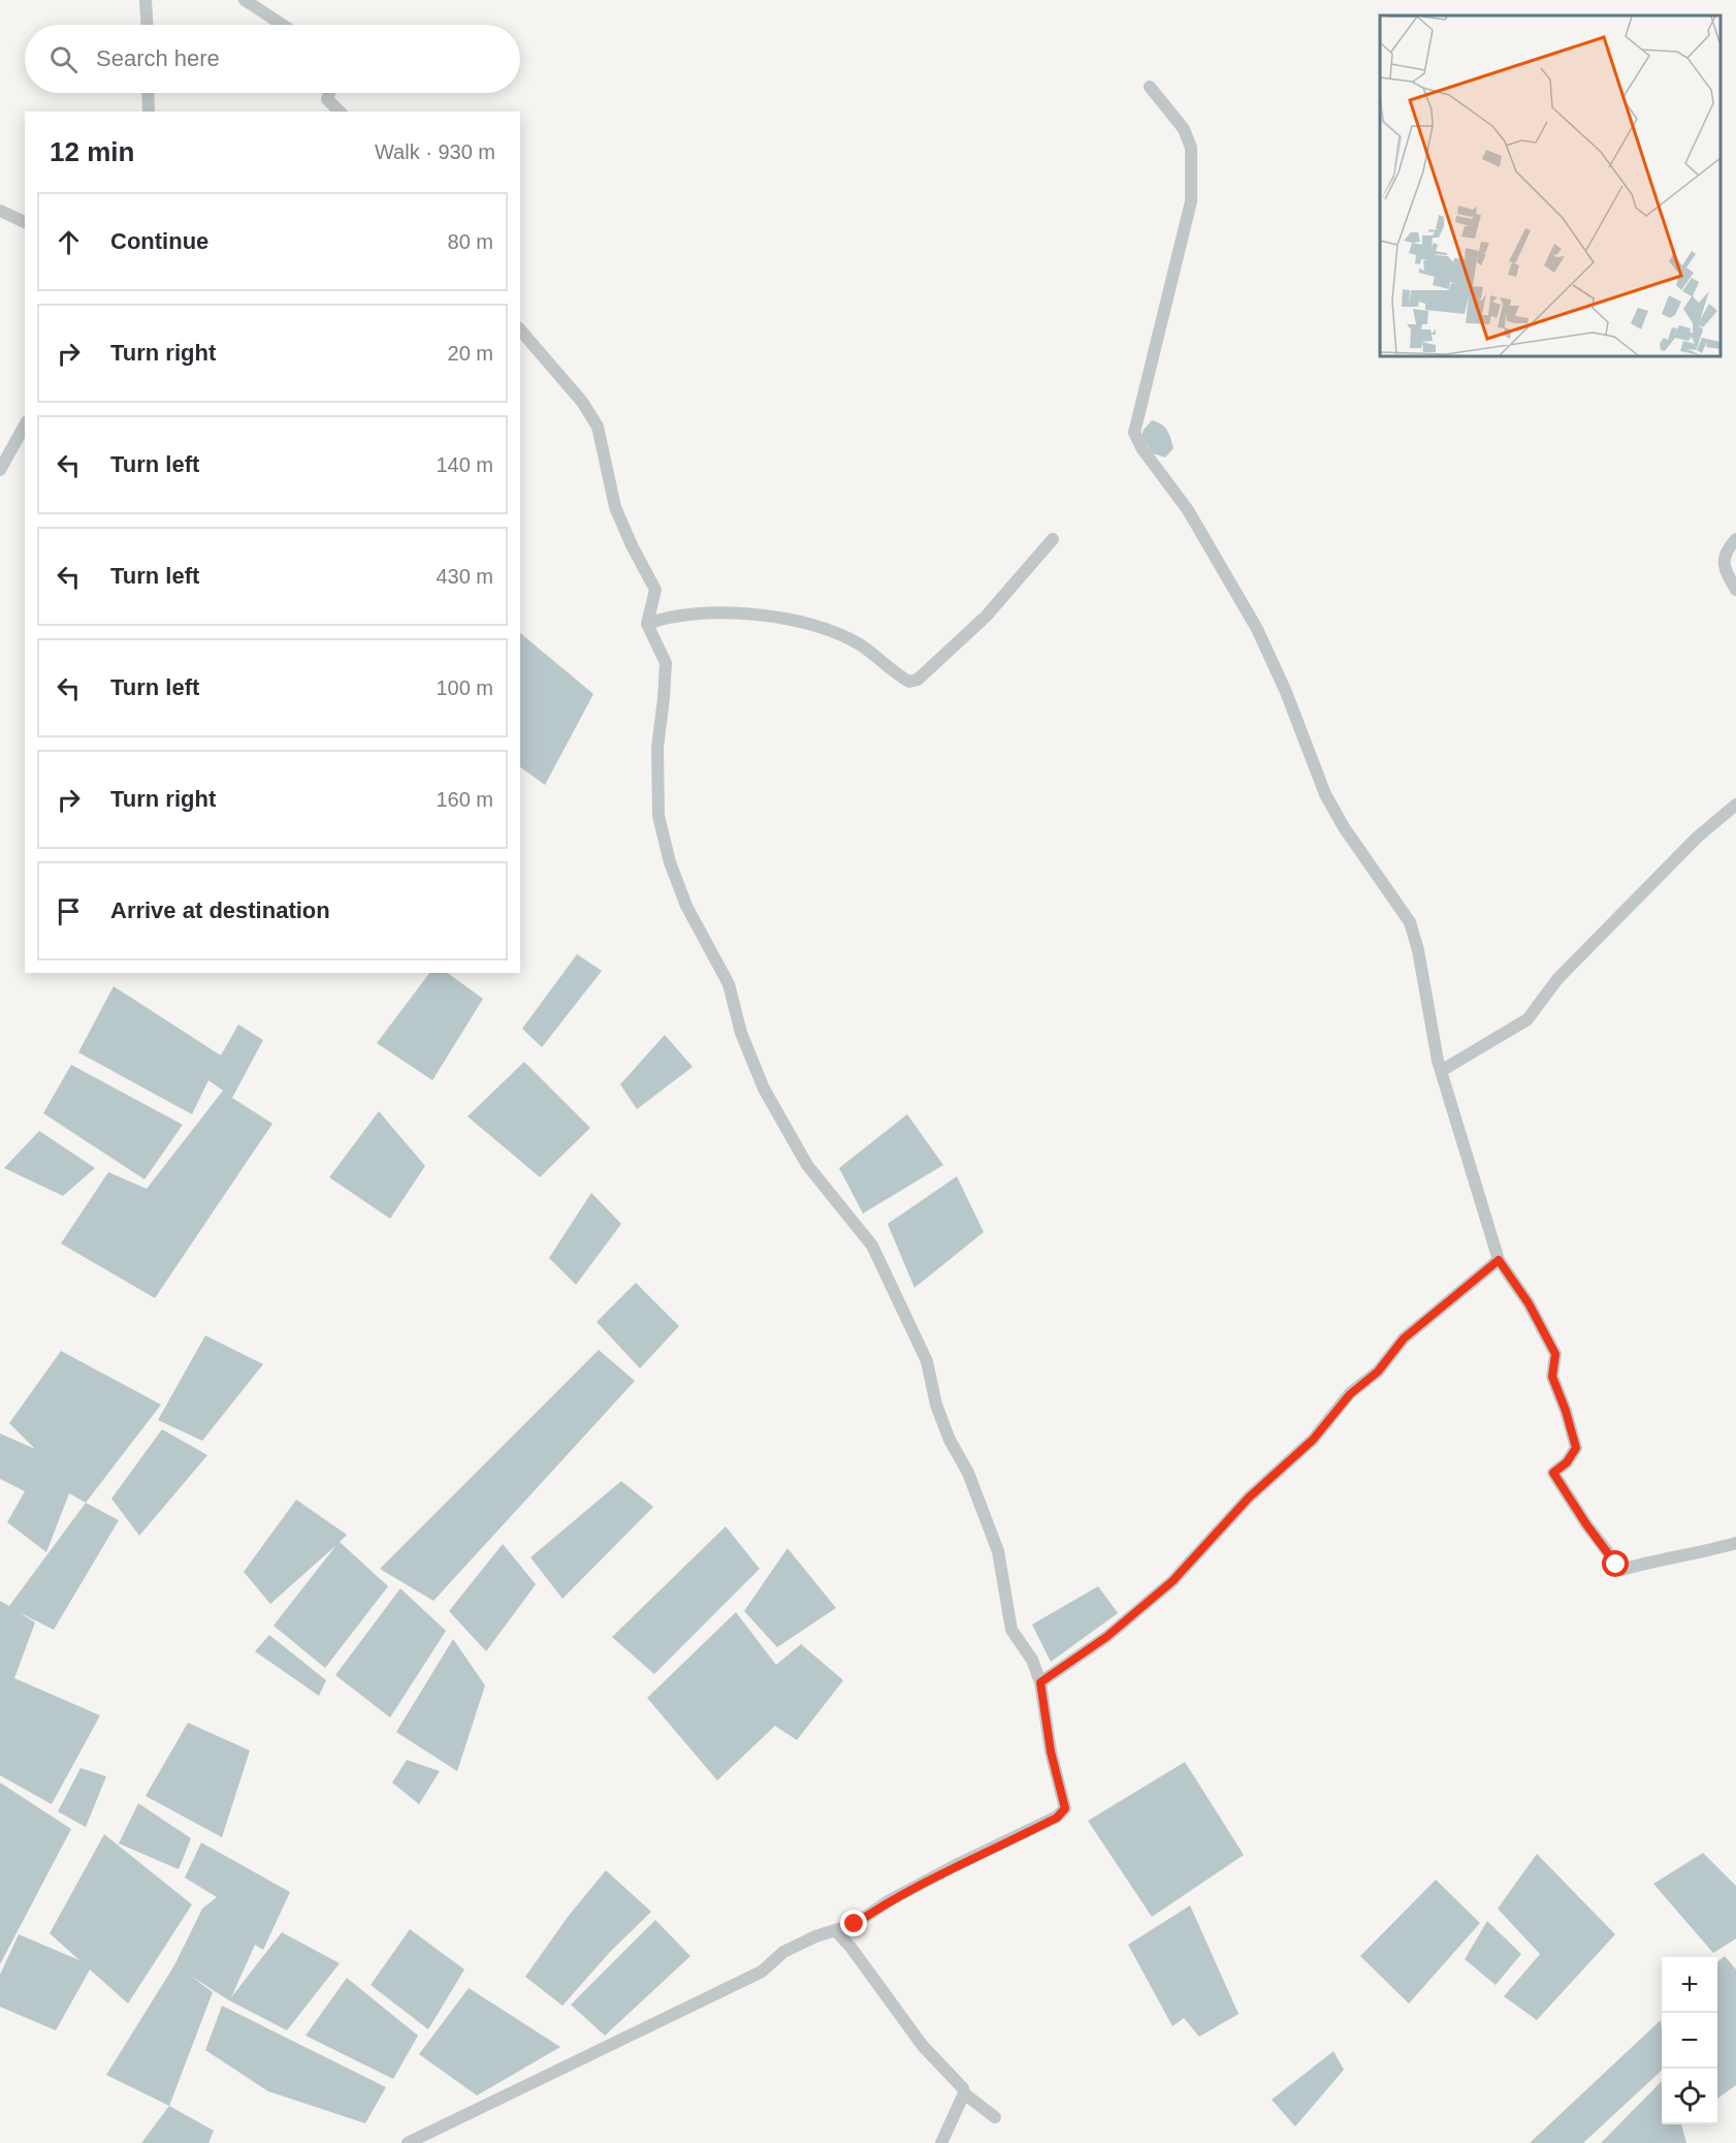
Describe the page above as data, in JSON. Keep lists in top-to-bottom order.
{
  "page": {
    "search": "Search here",
    "heading": ["12 min", "Walk · 930 m"],
    "list": [
      ["Continue", "80 m"],
      ["Turn right", "20 m"],
      ["Turn left", "140 m"],
      ["Turn left", "430 m"],
      ["Turn left", "100 m"],
      ["Turn right", "160 m"],
      "Arrive at destination"
    ],
    "map_buttons": ["+", "−"]
  }
}
